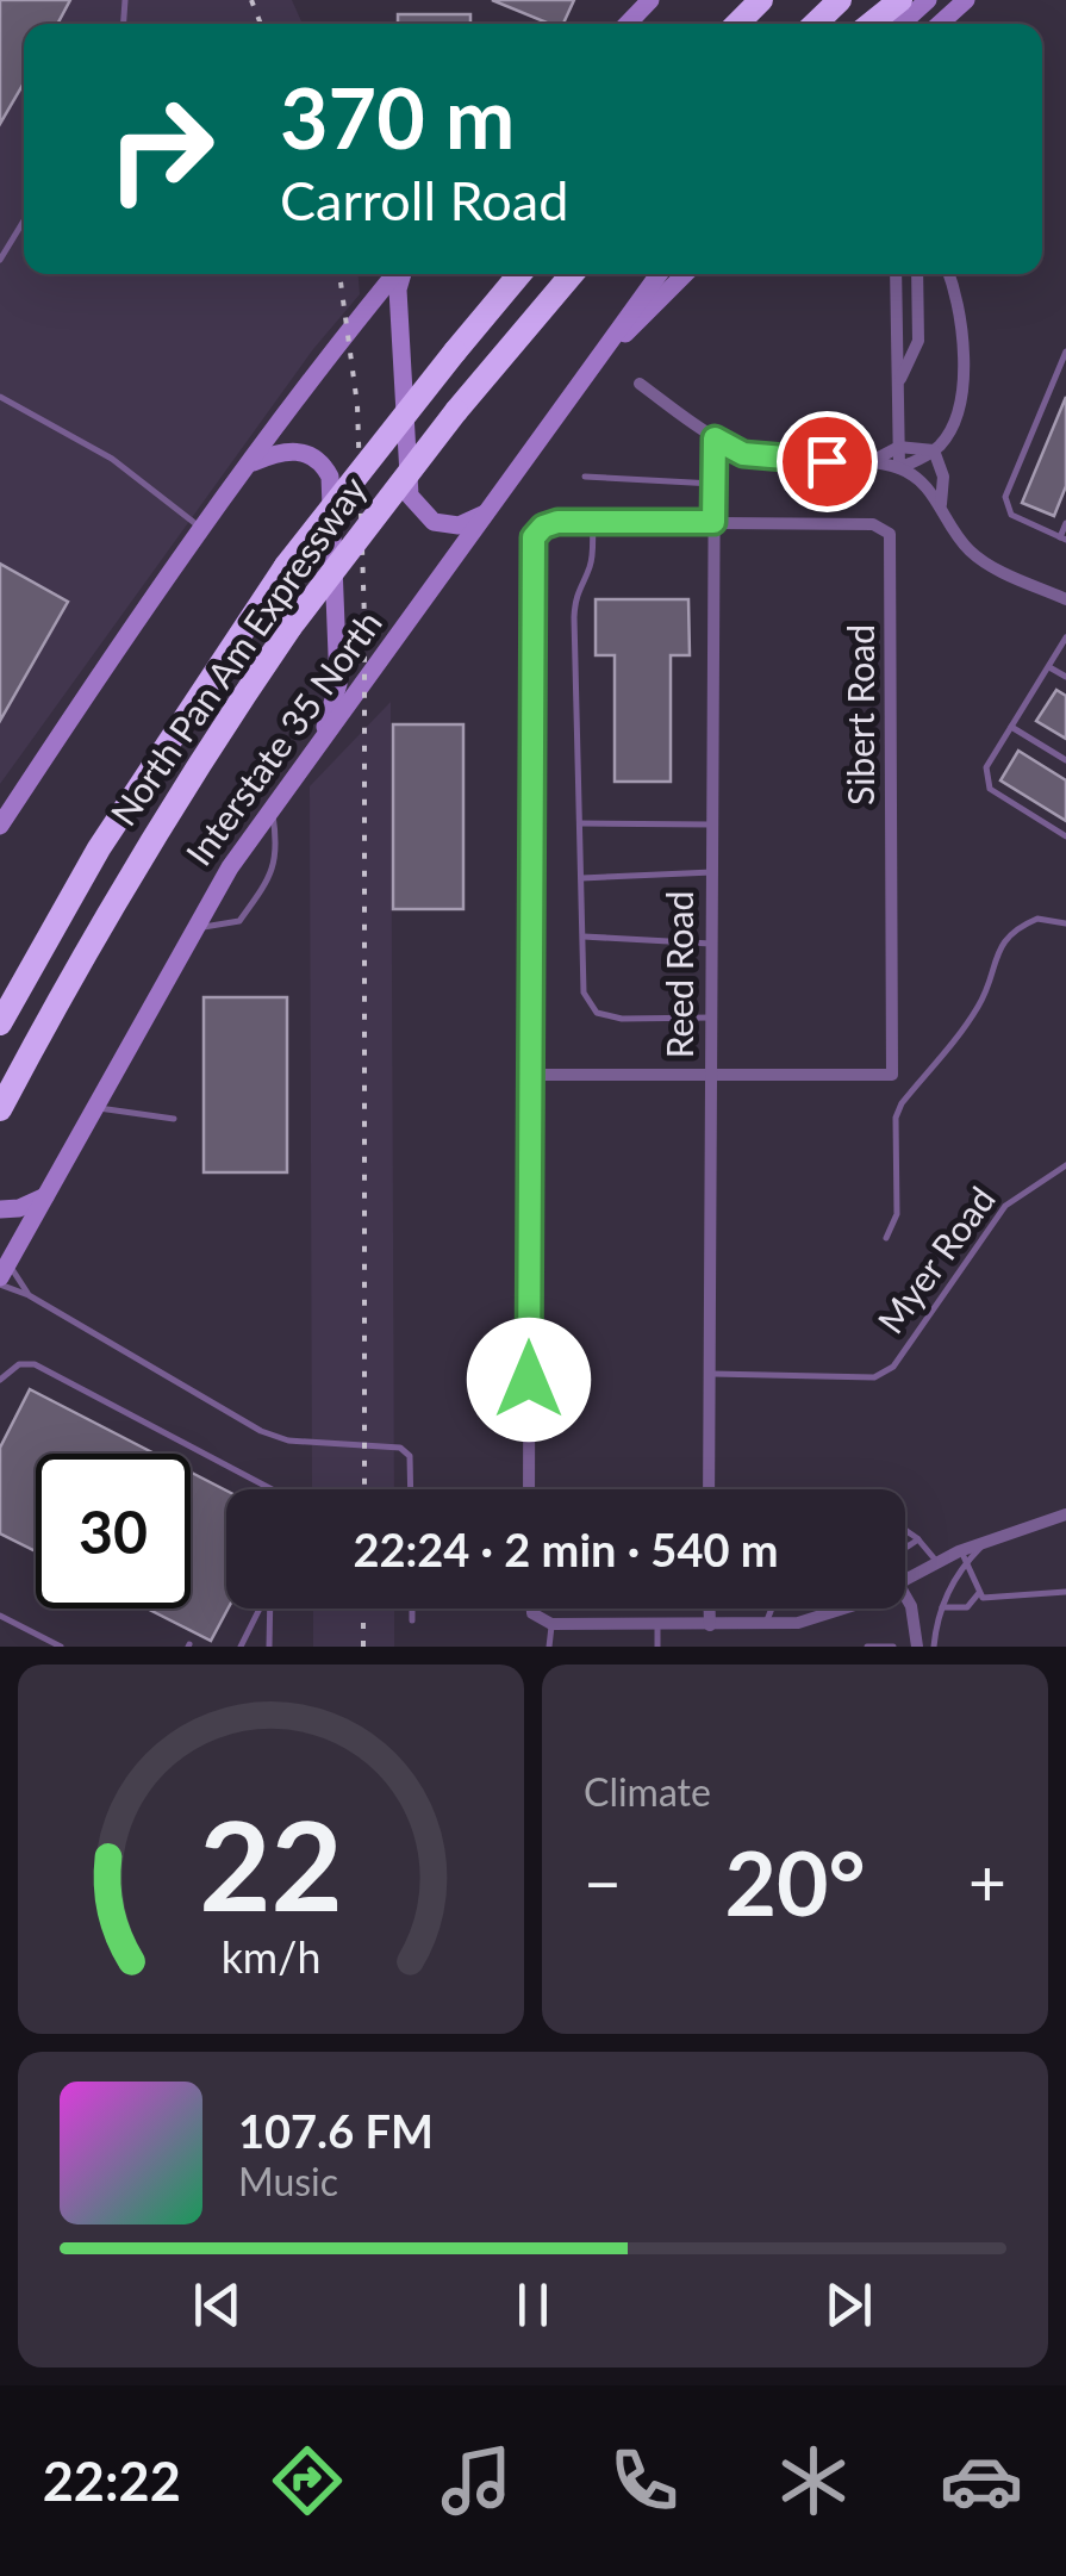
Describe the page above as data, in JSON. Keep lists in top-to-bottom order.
{
  "streets": {
    "highway": ["North Pan Am Expressway"],
    "main road": ["Interstate 35 North"],
    "street": ["Sibert Road", "Reed Road"],
    "lane": ["Myer Road"]
  },
  "crossings": [
    ["Sibert Road", "Reed Road"],
    ["Reed Road", "Myer Road"]
  ],
  "page": {
    "turn": ["370 m", "Carroll Road"],
    "limit": "30",
    "trip": "22:24 · 2 min · 540 m",
    "tile": "Climate",
    "heat": ["−", "20°", "+"],
    "song": ["107.6 FM", "Music"],
    "tabs": "22:22",
    "gauge": ["22", "km/h"]
  }
}
